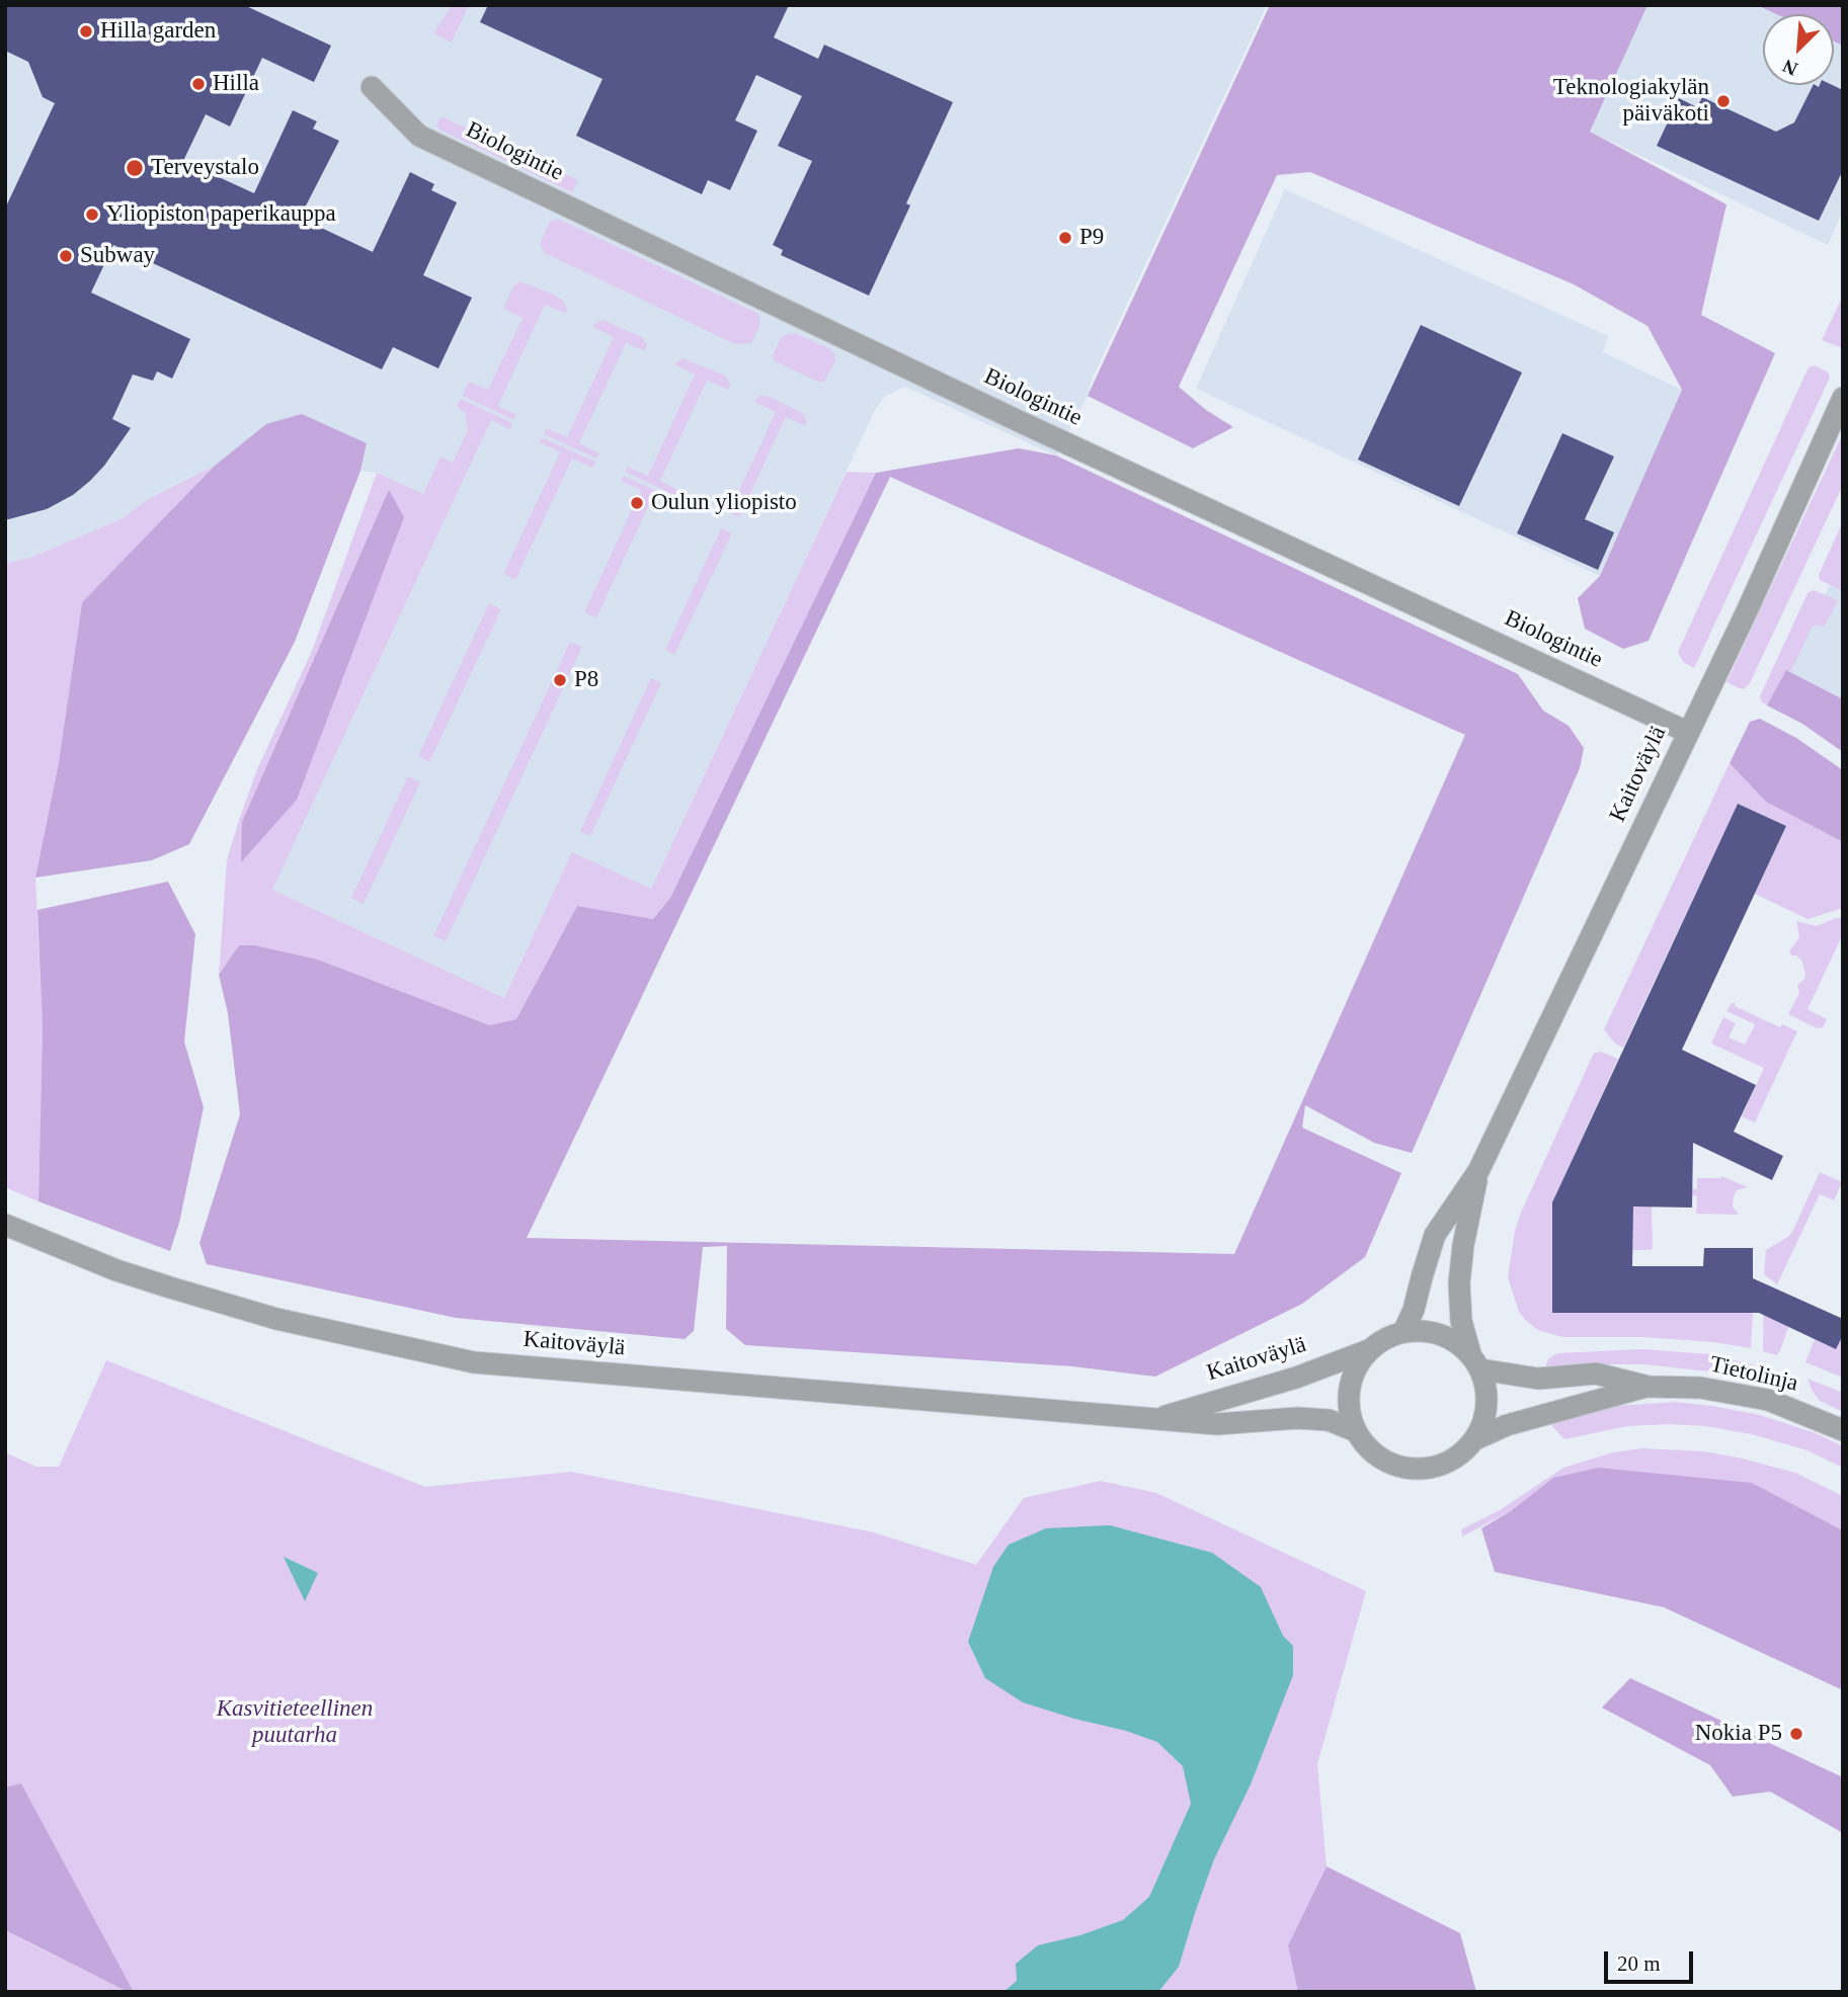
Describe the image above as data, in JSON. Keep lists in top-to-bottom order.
{
  "streets": {
    "street": ["Biologintie", "Kaitoväylä", "Tietolinja"]
  },
  "crossings": [
    ["Biologintie", "Kaitoväylä"],
    ["Kaitoväylä", "Tietolinja"]
  ],
  "parks": ["Kasvitieteellinen puutarha"],
  "places": [
    "Hilla garden",
    "Hilla",
    "Teknologiakylän päiväkoti",
    "Terveystalo",
    "Yliopiston paperikauppa",
    "P9",
    "Subway",
    "Oulun yliopisto",
    "P8",
    "Nokia P5"
  ],
  "scale_bar": "20 m",
  "north": "bottom left"
}
